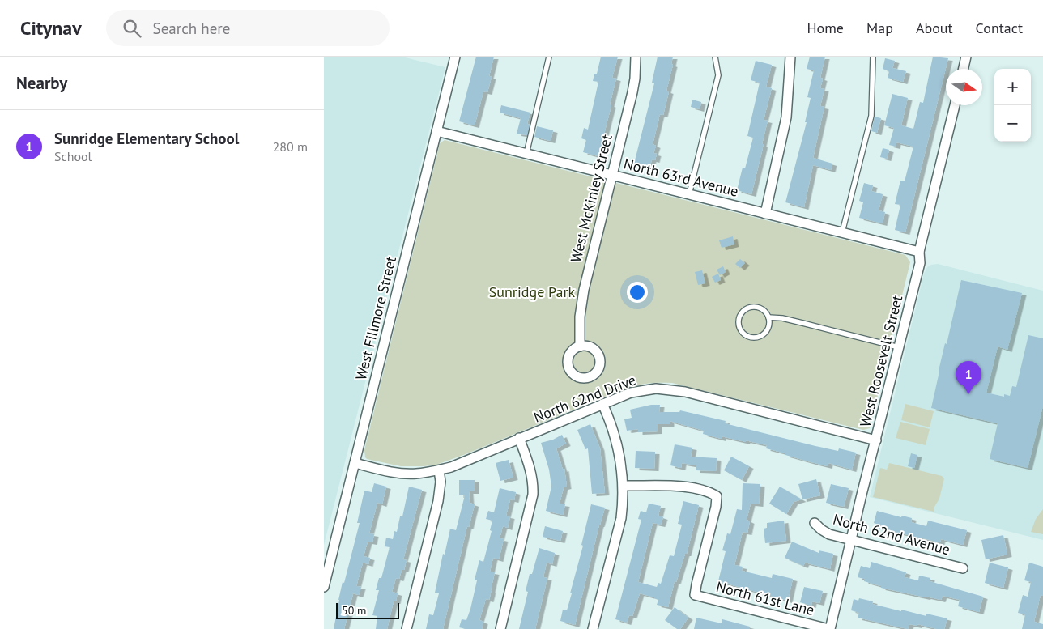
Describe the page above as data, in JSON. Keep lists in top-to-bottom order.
{
  "streets": {
    "street": [
      "North 63rd Avenue",
      "West McKinley Street",
      "West Fillmore Street",
      "West Roosevelt Street",
      "North 62nd Drive",
      "North 62nd Avenue",
      "North 61st Lane"
    ]
  },
  "crossings": [
    ["North 63rd Avenue", "West McKinley Street"],
    ["North 63rd Avenue", "West Fillmore Street"],
    ["North 63rd Avenue", "West Roosevelt Street"],
    ["West Fillmore Street", "North 62nd Drive"],
    ["West Roosevelt Street", "North 62nd Drive"],
    ["West Roosevelt Street", "North 62nd Avenue"],
    ["West Roosevelt Street", "North 61st Lane"]
  ],
  "parks": ["Sunridge Park"],
  "scale_bar": "50 m",
  "north": "right",
  "page": {
    "header": "Citynav",
    "search": "Search here",
    "nav": [
      "Home",
      "Map",
      "About",
      "Contact"
    ],
    "heading": "Nearby",
    "map_buttons": ["+", "−"],
    "list": [
      {
        "mark": "1",
        "name": "Sunridge Elementary School",
        "note": "School",
        "value": "280 m"
      }
    ],
    "pins": "1",
    "scale": "50 m"
  }
}
